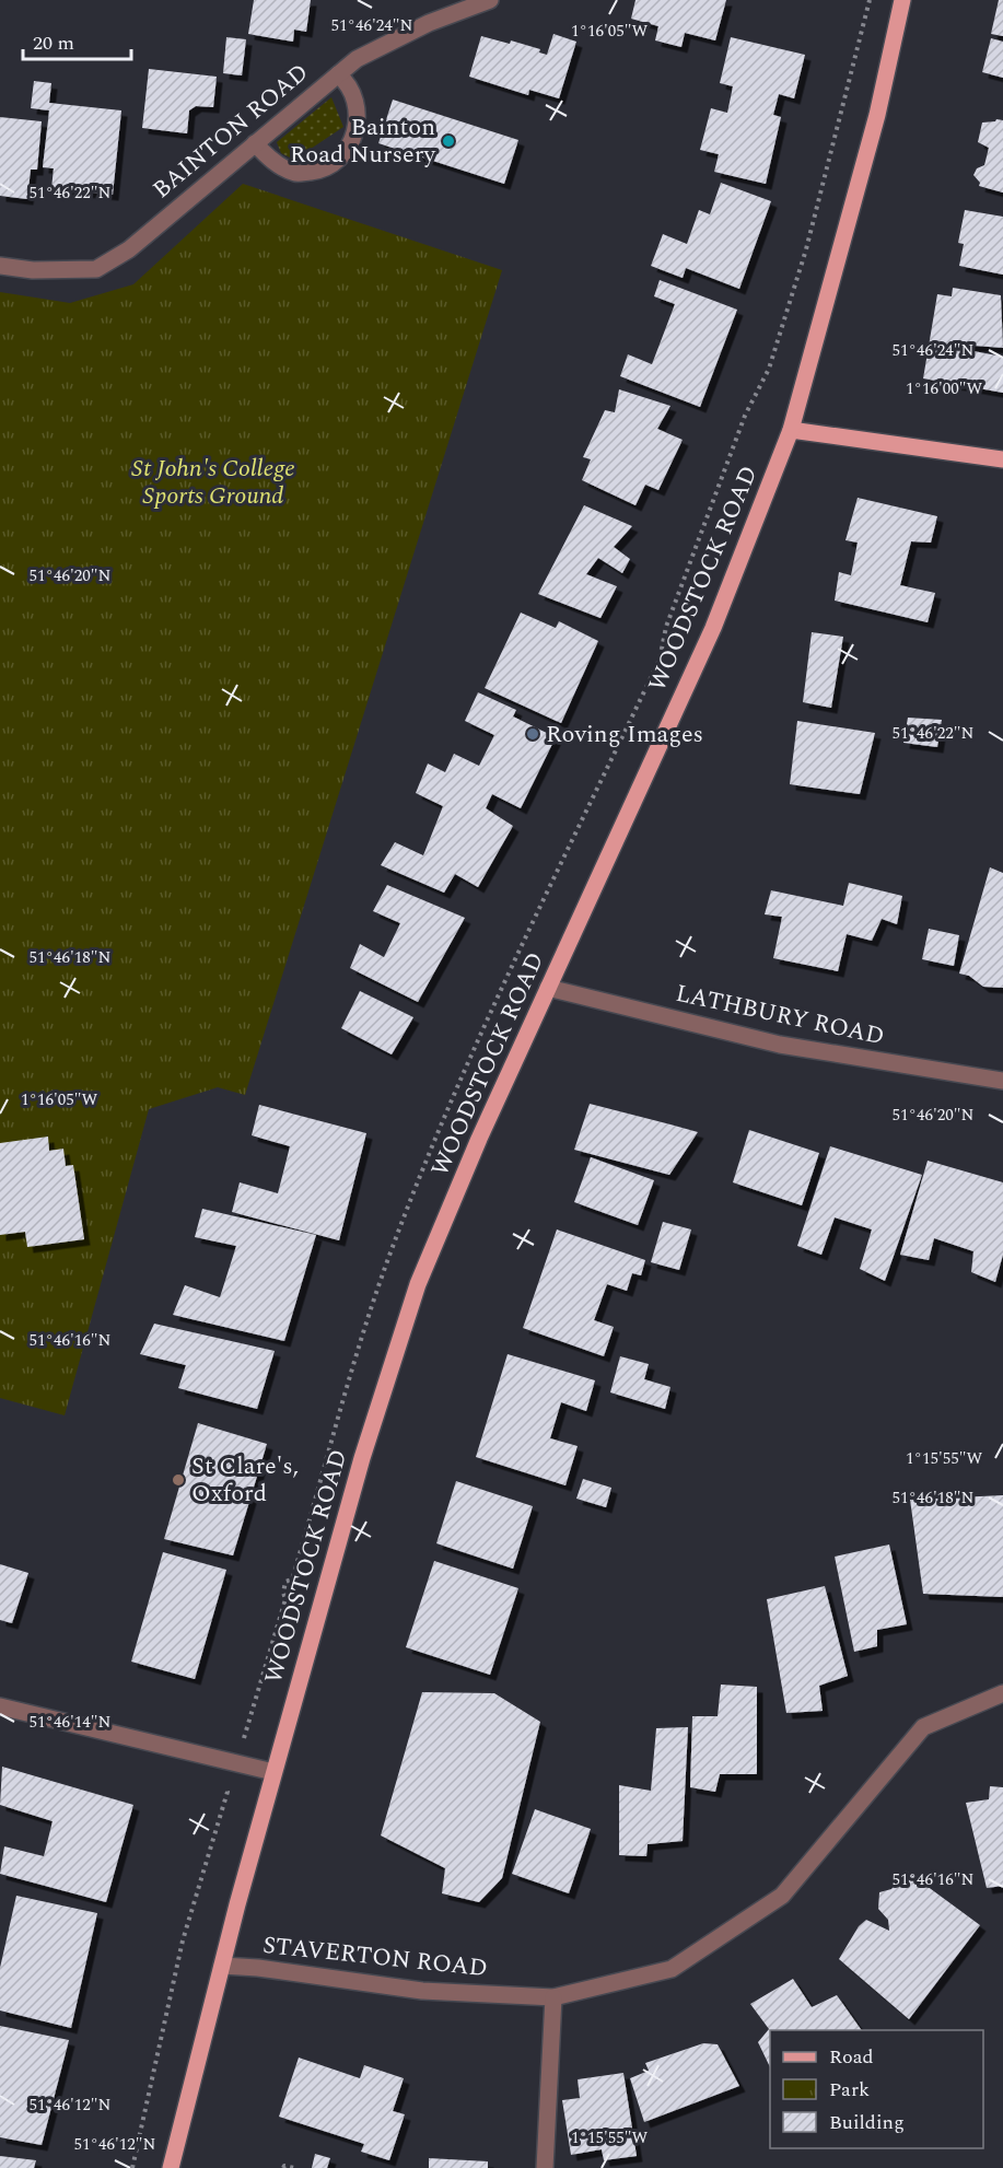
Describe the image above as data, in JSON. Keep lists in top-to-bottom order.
{
  "streets": {
    "main road": ["WOODSTOCK ROAD"],
    "street": ["BAINTON ROAD", "LATHBURY ROAD", "STAVERTON ROAD"]
  },
  "crossings": [
    ["WOODSTOCK ROAD", "LATHBURY ROAD"],
    ["WOODSTOCK ROAD", "STAVERTON ROAD"]
  ],
  "parks": ["St John's College Sports Ground"],
  "places": ["Bainton Road Nursery", "Roving Images", "St Clare's, Oxford"],
  "legend": ["Road", "Park", "Building"],
  "scale_bar": "20 m",
  "coordinates": [
    "51°46'24\"N",
    "1°16'05\"W",
    "51°46'22\"N",
    "1°16'00\"W",
    "51°46'20\"N",
    "51°46'18\"N",
    "51°46'16\"N",
    "1°15'55\"W",
    "51°46'14\"N",
    "51°46'12\"N"
  ]
}
